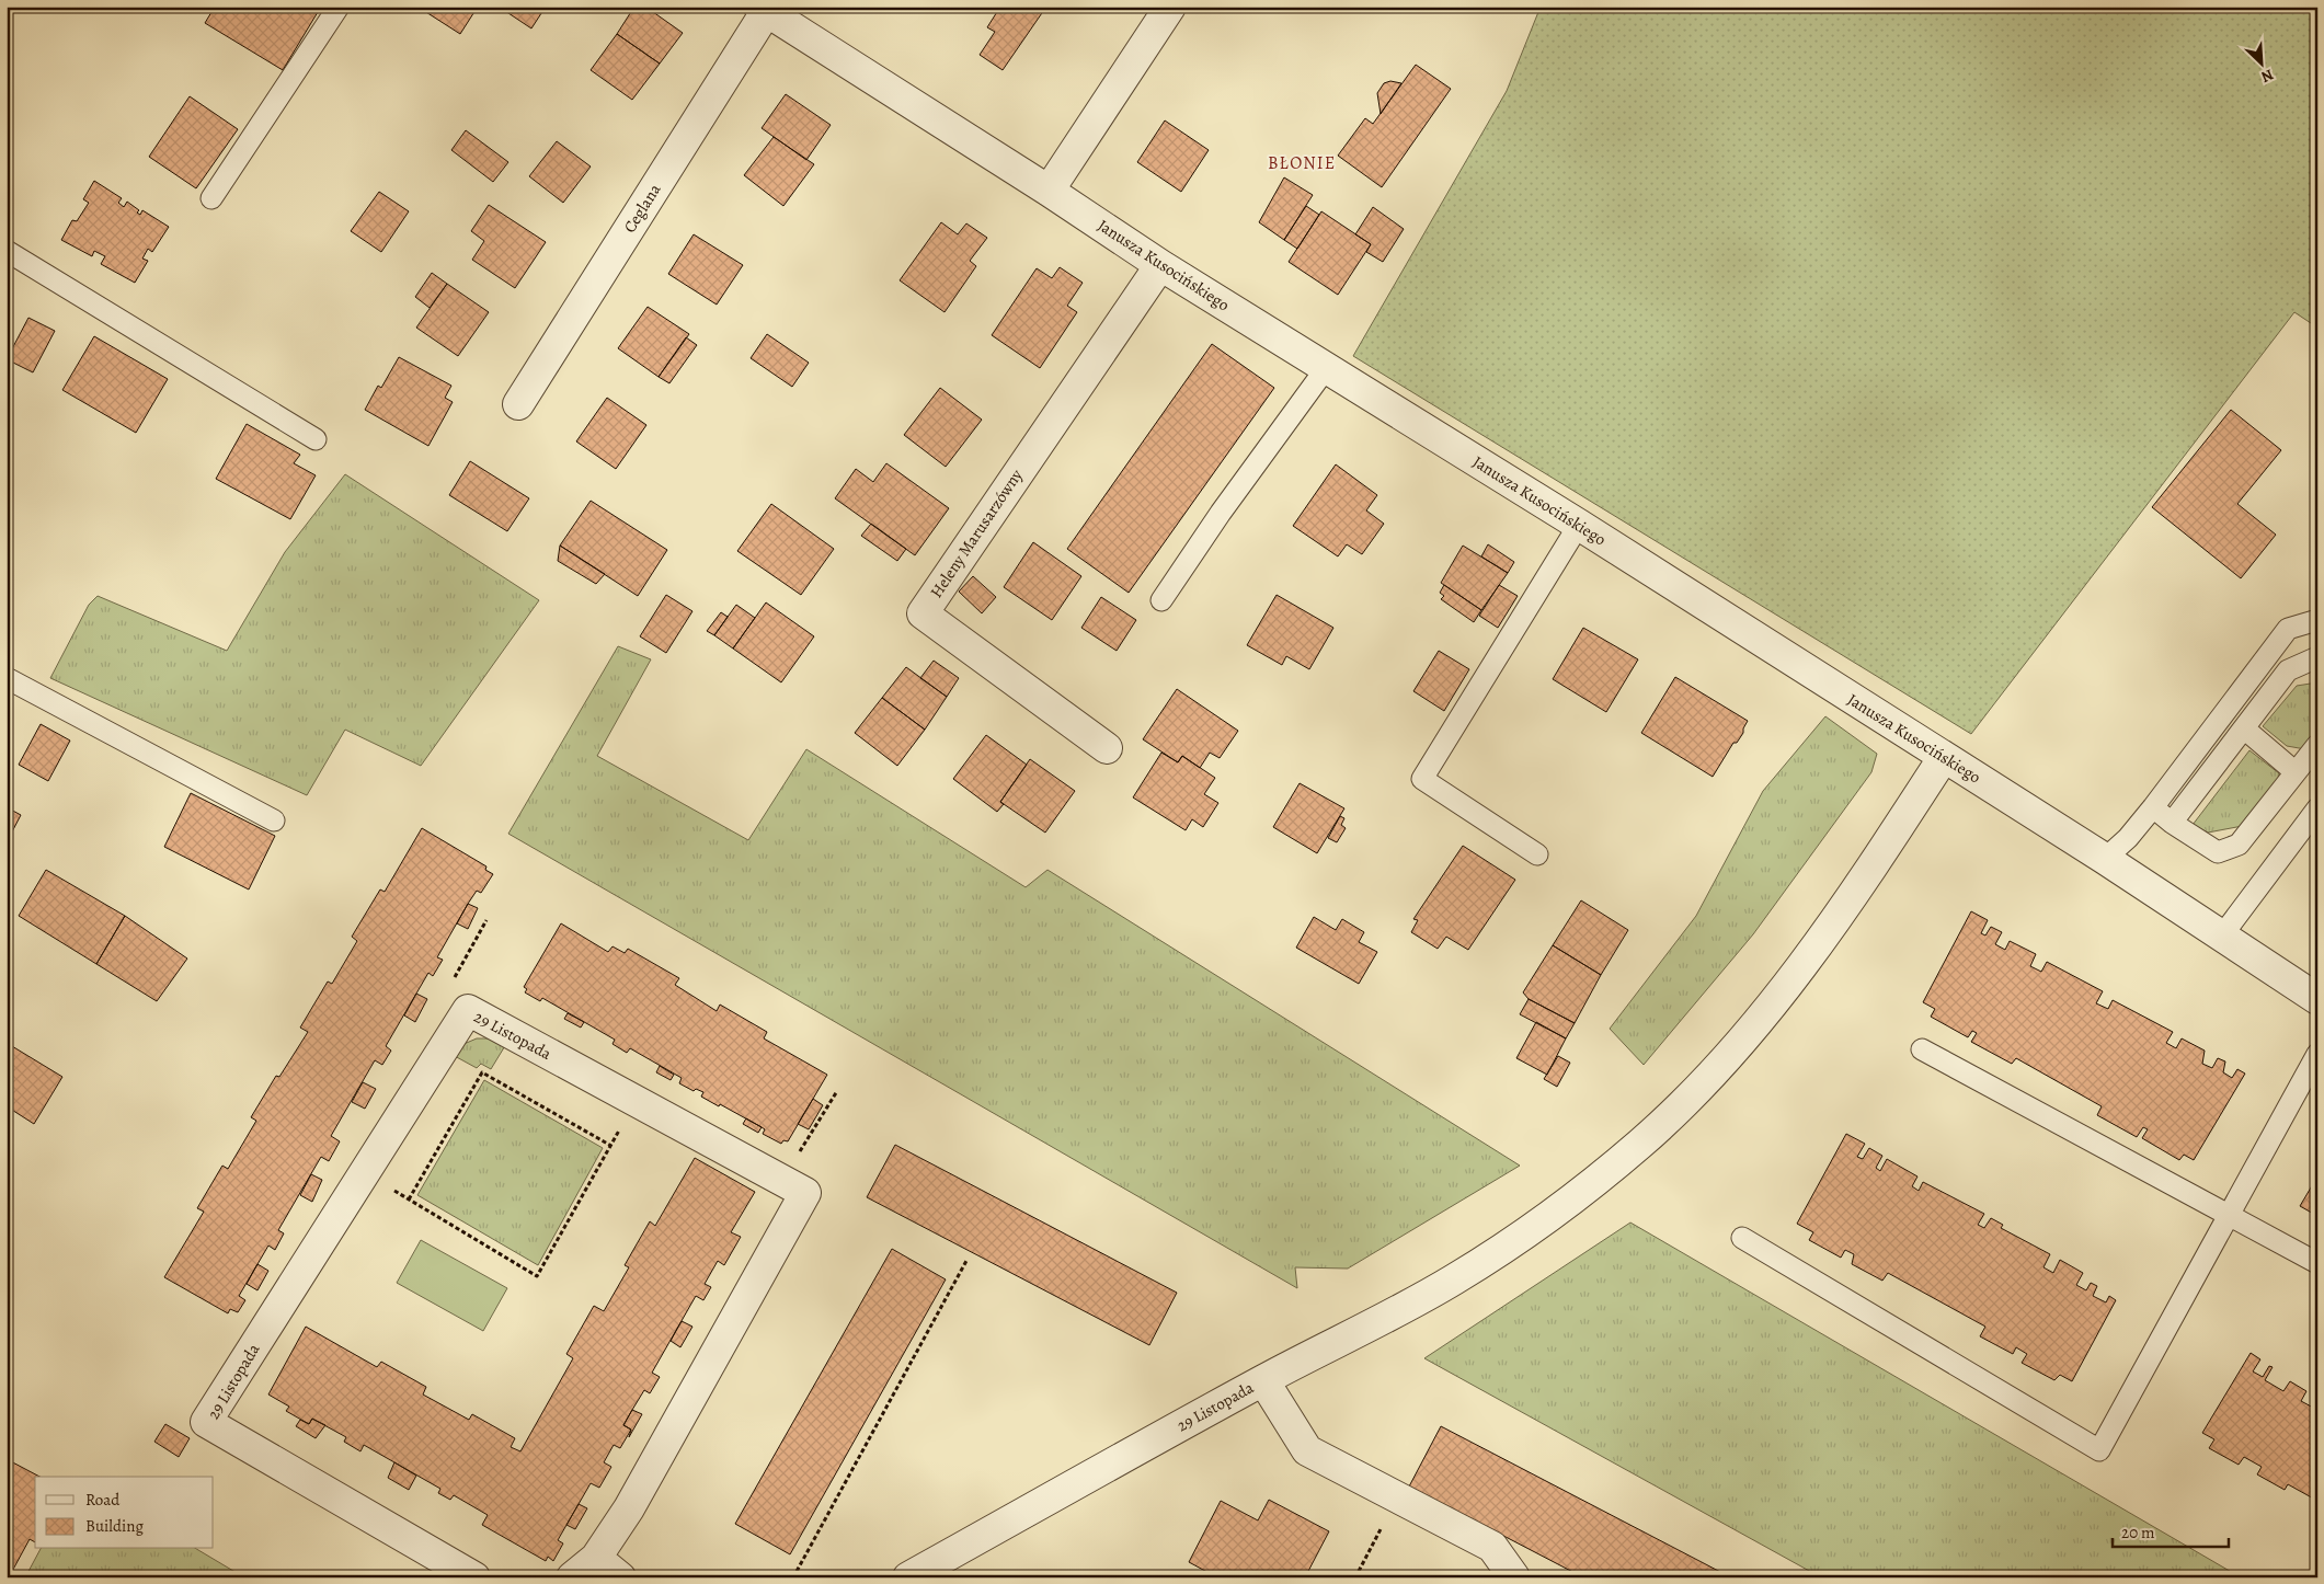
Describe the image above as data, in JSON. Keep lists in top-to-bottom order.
{
  "streets": {
    "street": [
      "Ceglana",
      "Janusza Kusocińskiego",
      "Heleny Marusarzówny",
      "29 Listopada"
    ]
  },
  "crossings": [
    ["Ceglana", "Janusza Kusocińskiego"],
    ["Janusza Kusocińskiego", "Heleny Marusarzówny"]
  ],
  "districts": ["BŁONIE"],
  "legend": ["Road", "Building"],
  "scale_bar": "20 m",
  "north": "bottom right"
}
